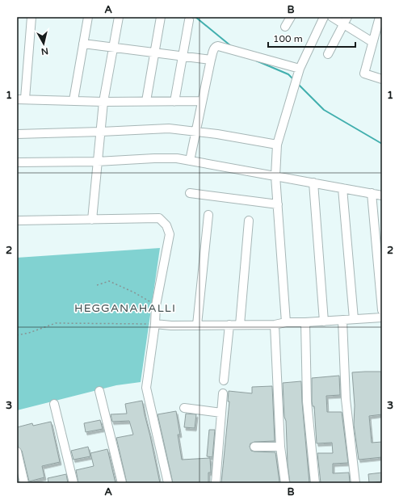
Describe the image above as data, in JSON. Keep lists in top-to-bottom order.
{
  "districts": ["HEGGANAHALLI"],
  "scale_bar": "100 m",
  "north": "bottom",
  "grid": {
    "columns": ["A", "B"],
    "rows": ["1", "2", "3"]
  }
}
